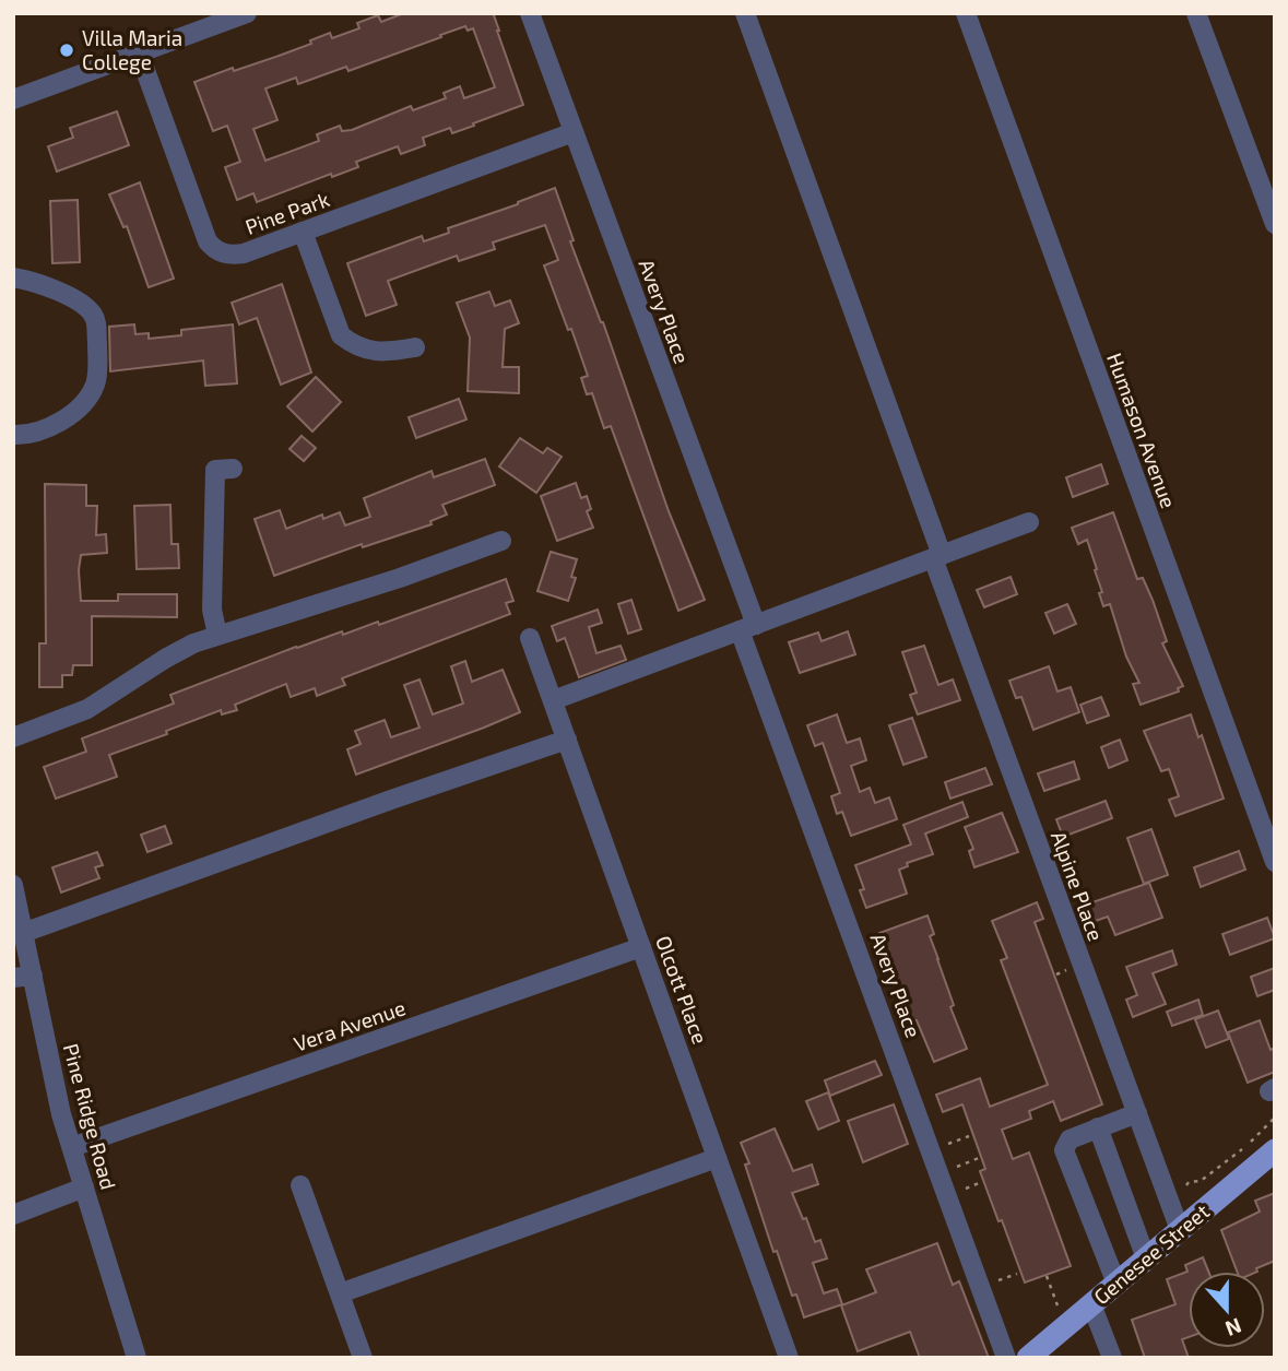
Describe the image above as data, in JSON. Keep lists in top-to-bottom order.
{
  "streets": {
    "main road": ["Genesee Street"],
    "street": [
      "Pine Park",
      "Avery Place",
      "Humason Avenue",
      "Alpine Place",
      "Olcott Place",
      "Vera Avenue",
      "Pine Ridge Road"
    ]
  },
  "crossings": [
    ["Pine Park", "Avery Place"],
    ["Alpine Place", "Genesee Street"],
    ["Olcott Place", "Vera Avenue"],
    ["Vera Avenue", "Pine Ridge Road"]
  ],
  "places": ["Villa Maria College"],
  "north": "bottom"
}
